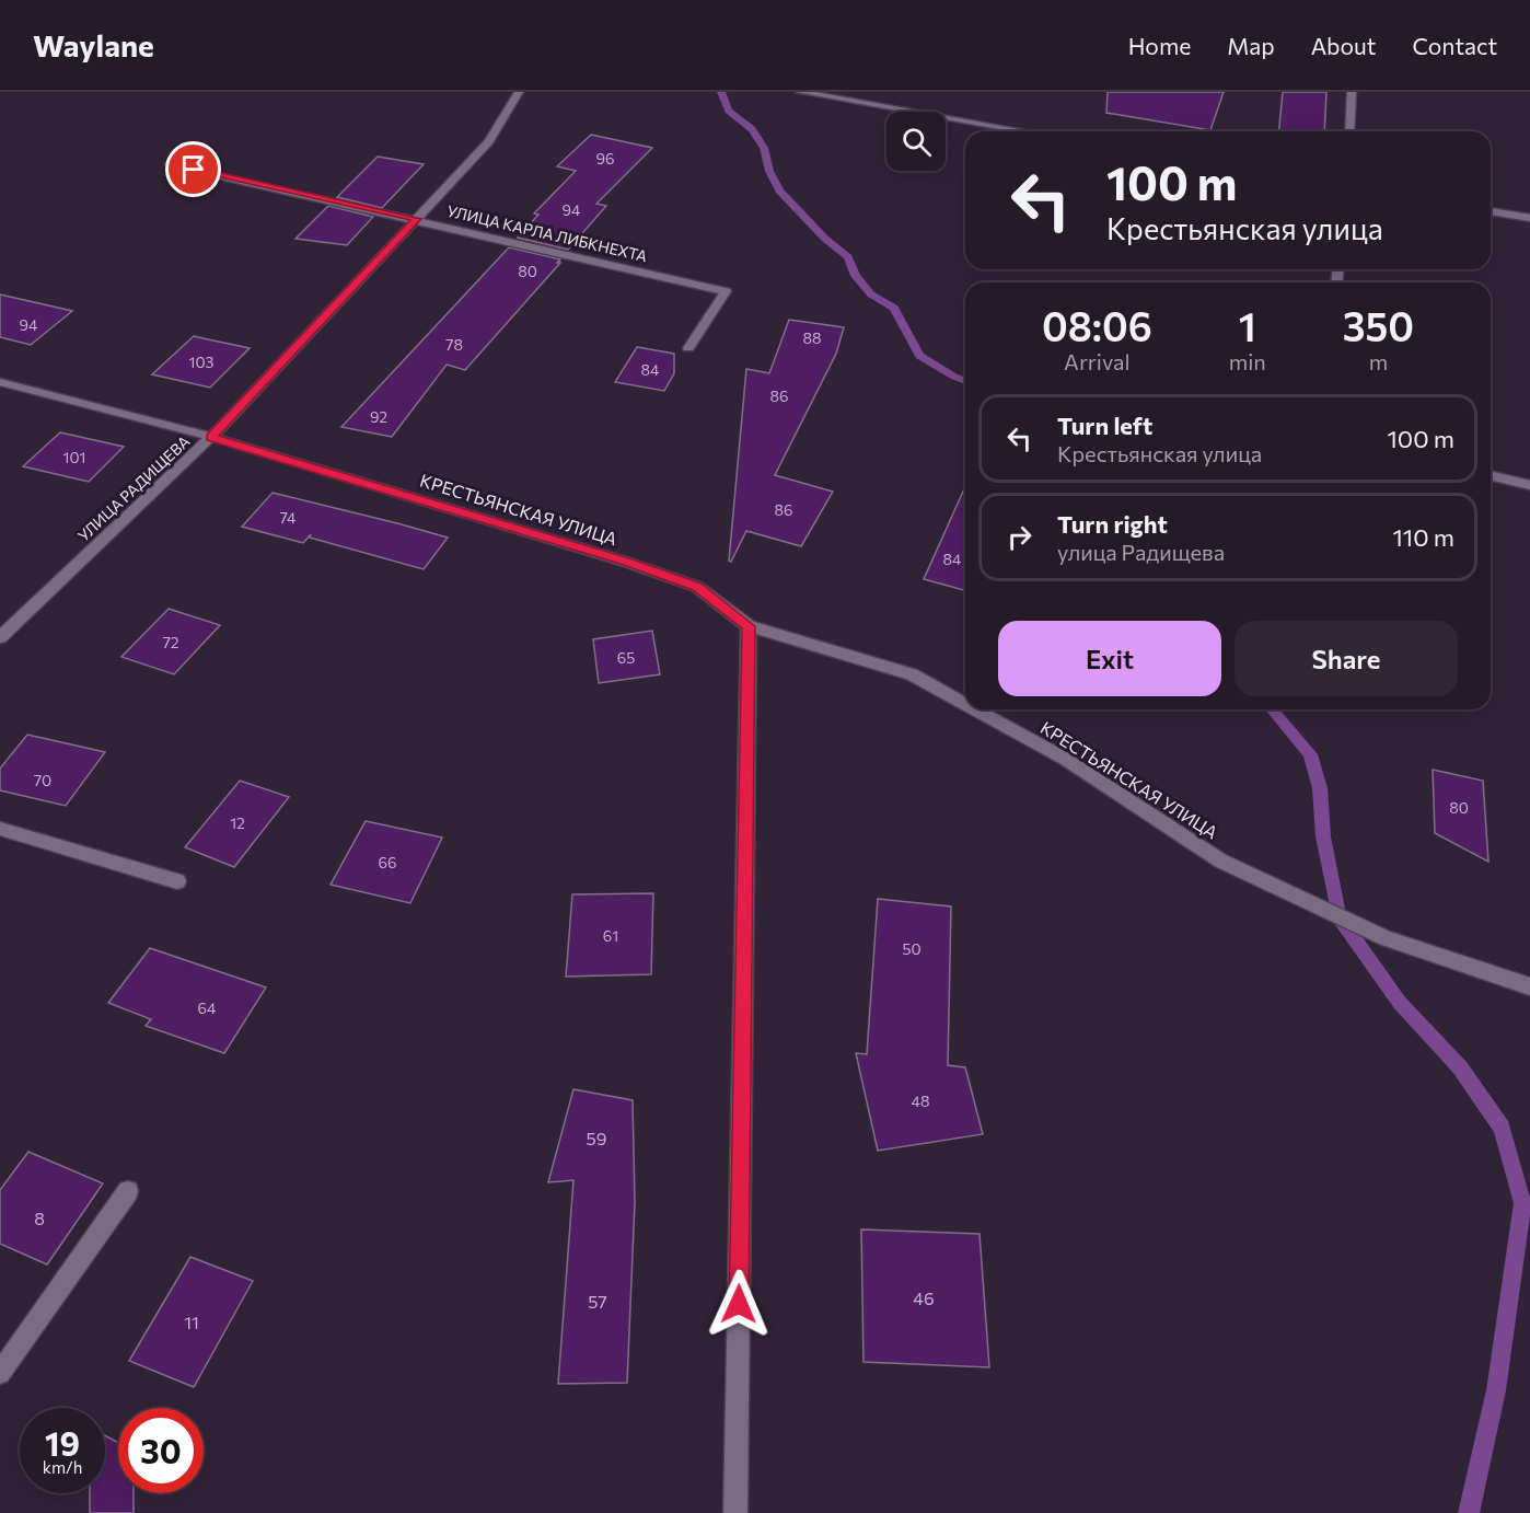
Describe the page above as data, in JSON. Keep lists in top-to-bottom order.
{
  "streets": {
    "street": ["УЛИЦА КАРЛА ЛИБКНЕХТА", "УЛИЦА РАДИЩЕВА", "КРЕСТЬЯНСКАЯ УЛИЦА"]
  },
  "crossings": [
    ["УЛИЦА КАРЛА ЛИБКНЕХТА", "УЛИЦА РАДИЩЕВА"],
    ["УЛИЦА РАДИЩЕВА", "КРЕСТЬЯНСКАЯ УЛИЦА"]
  ],
  "house_numbers": [
    "96",
    "94",
    "80",
    "94",
    "88",
    "78",
    "103",
    "84",
    "86",
    "92",
    "101",
    "86",
    "74",
    "84",
    "72",
    "65",
    "70",
    "80",
    "12",
    "66",
    "61",
    "50",
    "64",
    "48",
    "59",
    "8",
    "46",
    "57",
    "11"
  ],
  "page": {
    "header": "Waylane",
    "nav": [
      "Home",
      "Map",
      "About",
      "Contact"
    ],
    "turn": ["100 m", "Крестьянская улица"],
    "eta": [
      "08:06",
      "Arrival",
      "1",
      "min",
      "350",
      "m"
    ],
    "list": [
      {
        "name": "Turn left",
        "note": "Крестьянская улица",
        "value": "100 m"
      },
      {
        "name": "Turn right",
        "note": "улица Радищева",
        "value": "110 m"
      }
    ],
    "buttons": ["Exit", "Share"],
    "speed": "19 km/h",
    "limit": "30"
  }
}
